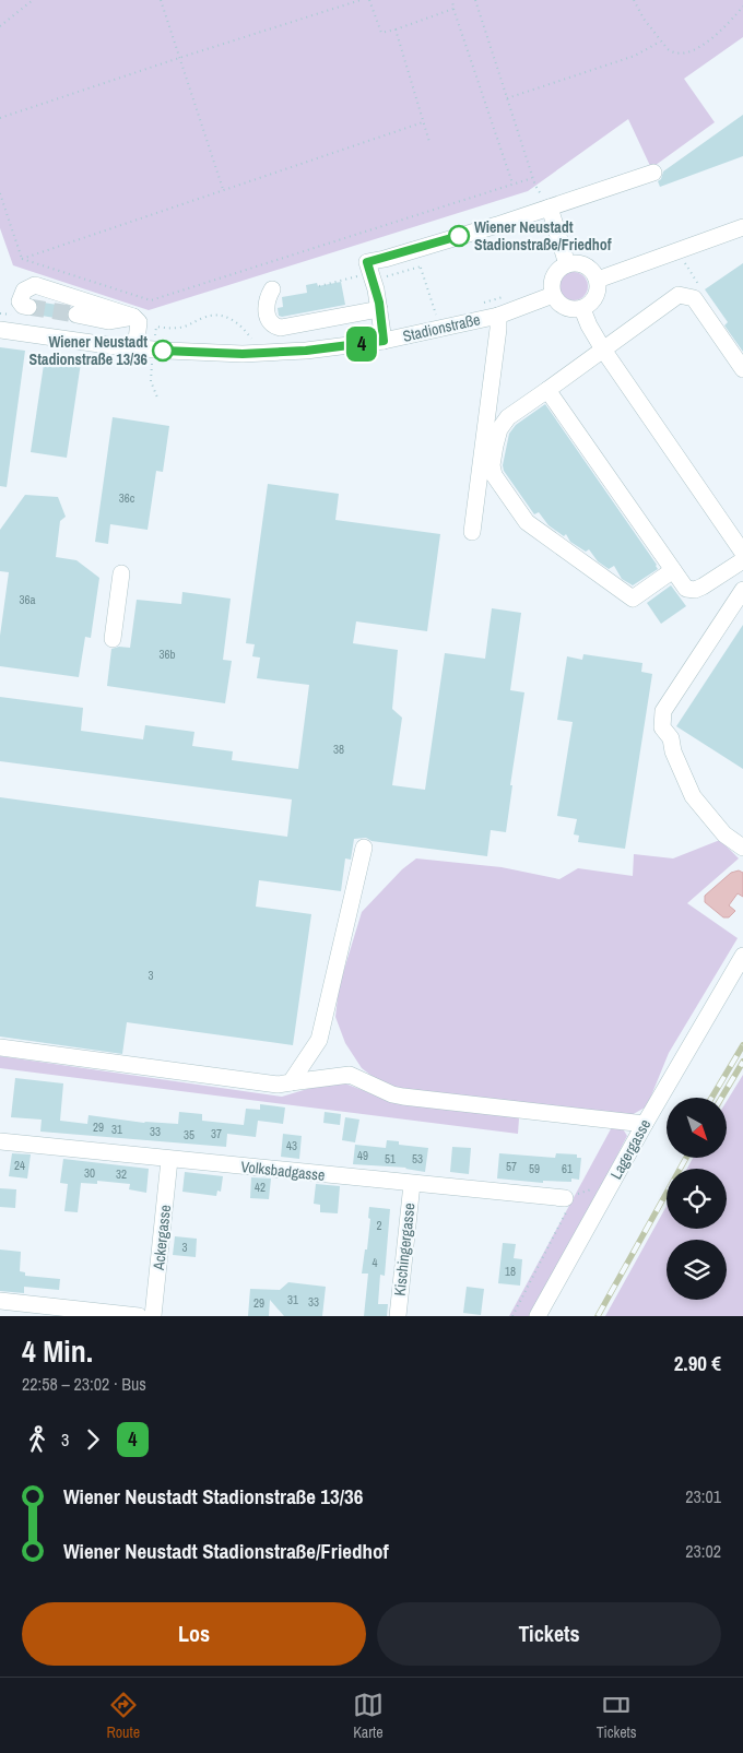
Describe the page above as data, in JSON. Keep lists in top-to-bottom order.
{
  "streets": {
    "street": [
      "Stadionstraße",
      "Lagergasse",
      "Volksbadgasse",
      "Ackergasse",
      "Kischingergasse"
    ]
  },
  "crossings": [
    ["Volksbadgasse", "Ackergasse"],
    ["Volksbadgasse", "Kischingergasse"]
  ],
  "places": ["Wiener Neustadt Stadionstraße/Friedhof", "Wiener Neustadt Stadionstraße 13/36"],
  "lines": ["bus line 4"],
  "house_numbers": [
    "36c",
    "36a",
    "36b",
    "38",
    "3",
    "29",
    "31",
    "33",
    "37",
    "35",
    "43",
    "49",
    "51",
    "53",
    "24",
    "57",
    "59",
    "61",
    "30",
    "32",
    "42",
    "2",
    "3",
    "4",
    "18",
    "31",
    "33",
    "29"
  ],
  "north": "bottom right",
  "page": {
    "on_map": "4",
    "heading": ["4 Min.", "22:58 – 23:02 · Bus", "2.90 €"],
    "legs": ["3", "4"],
    "list": [
      {
        "name": "Wiener Neustadt Stadionstraße 13/36",
        "value": "23:01"
      },
      {
        "name": "Wiener Neustadt Stadionstraße/Friedhof",
        "value": "23:02"
      }
    ],
    "buttons": ["Los", "Tickets"],
    "tabs": ["Route", "Karte", "Tickets"]
  }
}
